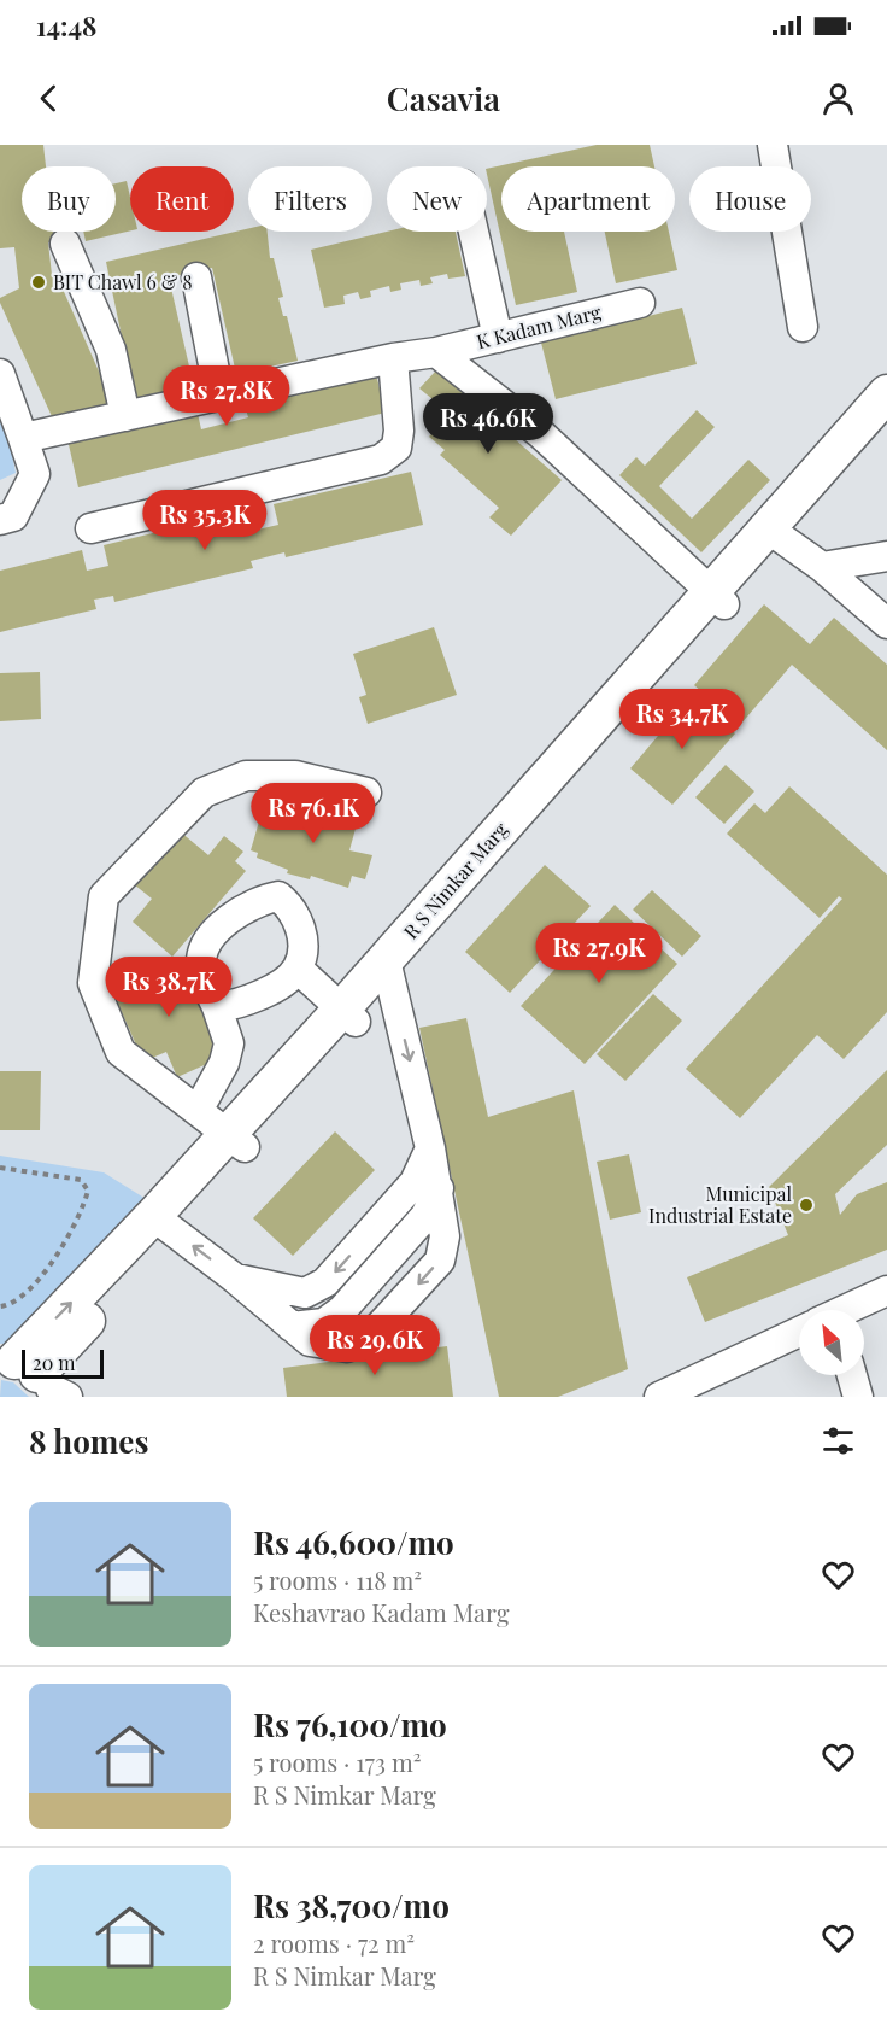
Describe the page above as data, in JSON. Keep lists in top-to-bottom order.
{
  "streets": {
    "main road": ["R S Nimkar Marg"],
    "street": ["K Kadam Marg"]
  },
  "places": ["BIT Chawl 6 & 8", "Municipal Industrial Estate"],
  "scale_bar": "20 m",
  "north": "top left",
  "page": {
    "status": "14:48",
    "header": "Casavia",
    "chip": [
      "Buy",
      "Rent",
      "Filters",
      "New",
      "Apartment",
      "House"
    ],
    "price": [
      "Rs 27.8K",
      "Rs 46.6K",
      "Rs 35.3K",
      "Rs 34.7K",
      "Rs 76.1K",
      "Rs 27.9K",
      "Rs 38.7K",
      "Rs 29.6K"
    ],
    "scale": "20 m",
    "heading": "8 homes",
    "list": [
      {
        "name": "Rs 46,600/mo",
        "note": "5 rooms · 118 m² · Keshavrao Kadam Marg"
      },
      {
        "name": "Rs 76,100/mo",
        "note": "5 rooms · 173 m² · R S Nimkar Marg"
      },
      {
        "name": "Rs 38,700/mo",
        "note": "2 rooms · 72 m² · R S Nimkar Marg"
      }
    ]
  }
}
